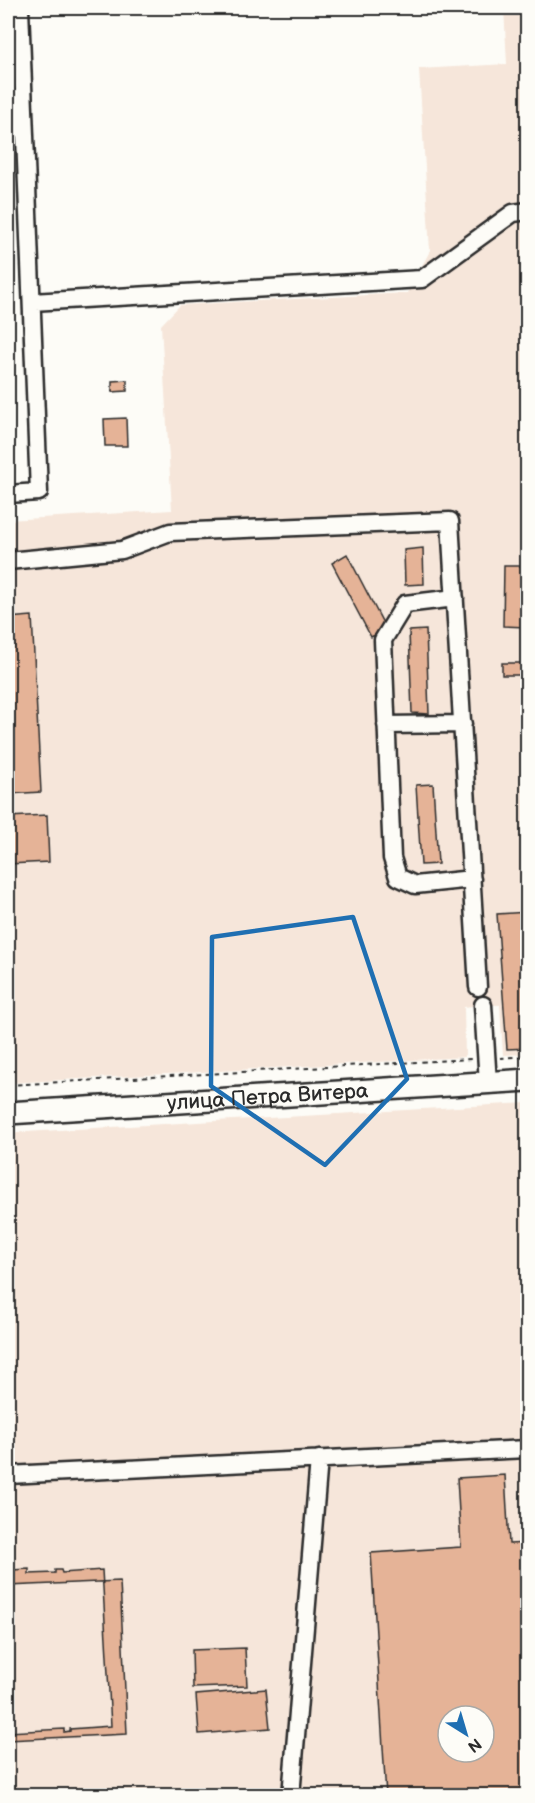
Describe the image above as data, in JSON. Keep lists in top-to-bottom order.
{
  "streets": {
    "main road": ["улица Петра Витера"]
  },
  "north": "bottom right"
}
